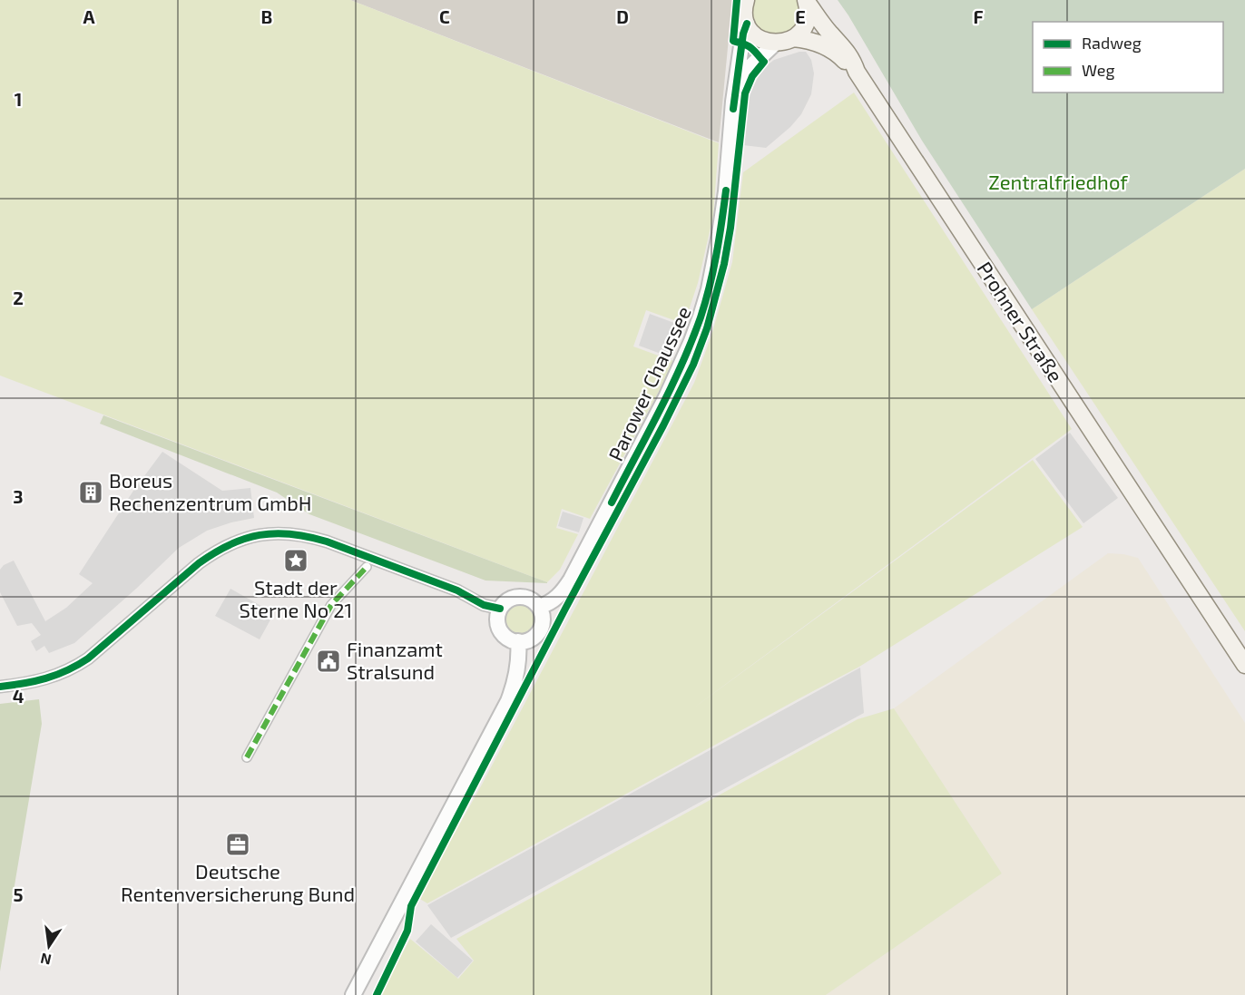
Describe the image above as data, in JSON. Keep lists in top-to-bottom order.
{
  "streets": {
    "main road": ["Prohner Straße", "Parower Chaussee"]
  },
  "crossings": [
    ["Prohner Straße", "Parower Chaussee"]
  ],
  "parks": ["Zentralfriedhof"],
  "places": {
    "building": ["Boreus Rechenzentrum GmbH"],
    "place": ["Stadt der Sterne No 21"],
    "public building": ["Finanzamt Stralsund"],
    "office": ["Deutsche Rentenversicherung Bund"]
  },
  "legend": ["Radweg", "Weg"],
  "north": "bottom",
  "grid": {
    "columns": [
      "A",
      "B",
      "C",
      "D",
      "E",
      "F"
    ],
    "rows": [
      "1",
      "2",
      "3",
      "4",
      "5"
    ]
  }
}
